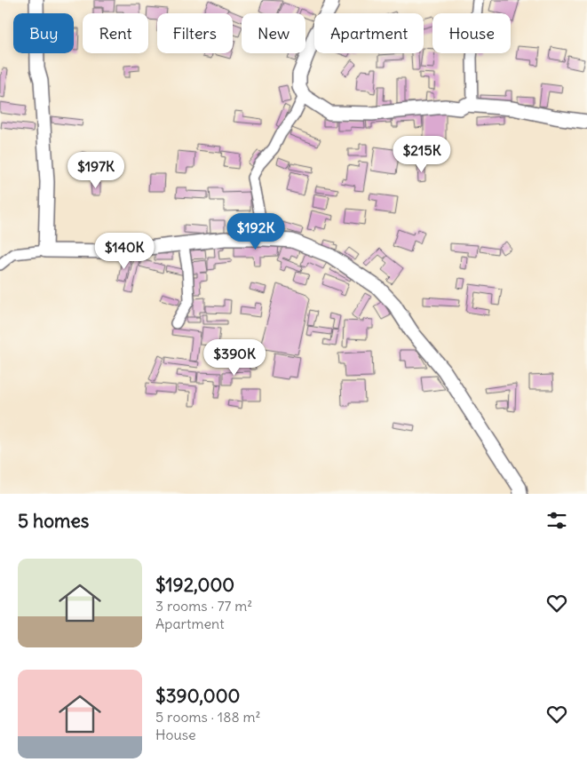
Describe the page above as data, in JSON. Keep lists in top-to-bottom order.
{
  "page": {
    "chip": [
      "Buy",
      "Rent",
      "Filters",
      "New",
      "Apartment",
      "House"
    ],
    "price": [
      "$215K",
      "$197K",
      "$192K",
      "$140K",
      "$390K"
    ],
    "heading": "5 homes",
    "list": [
      {
        "name": "$192,000",
        "note": "3 rooms · 77 m² · Apartment"
      },
      {
        "name": "$390,000",
        "note": "5 rooms · 188 m² · House"
      }
    ]
  }
}
